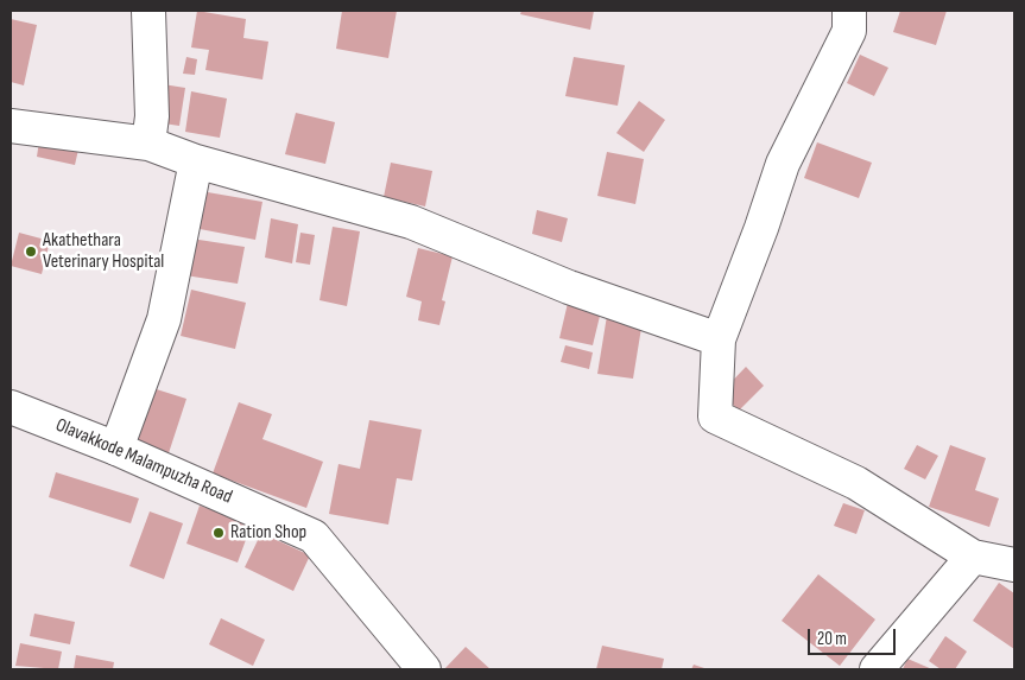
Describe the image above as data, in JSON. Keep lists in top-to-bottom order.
{
  "streets": {
    "street": ["Olavakkode Malampuzha Road"]
  },
  "places": ["Akathethara Veterinary Hospital", "Ration Shop"],
  "scale_bar": "20 m"
}
